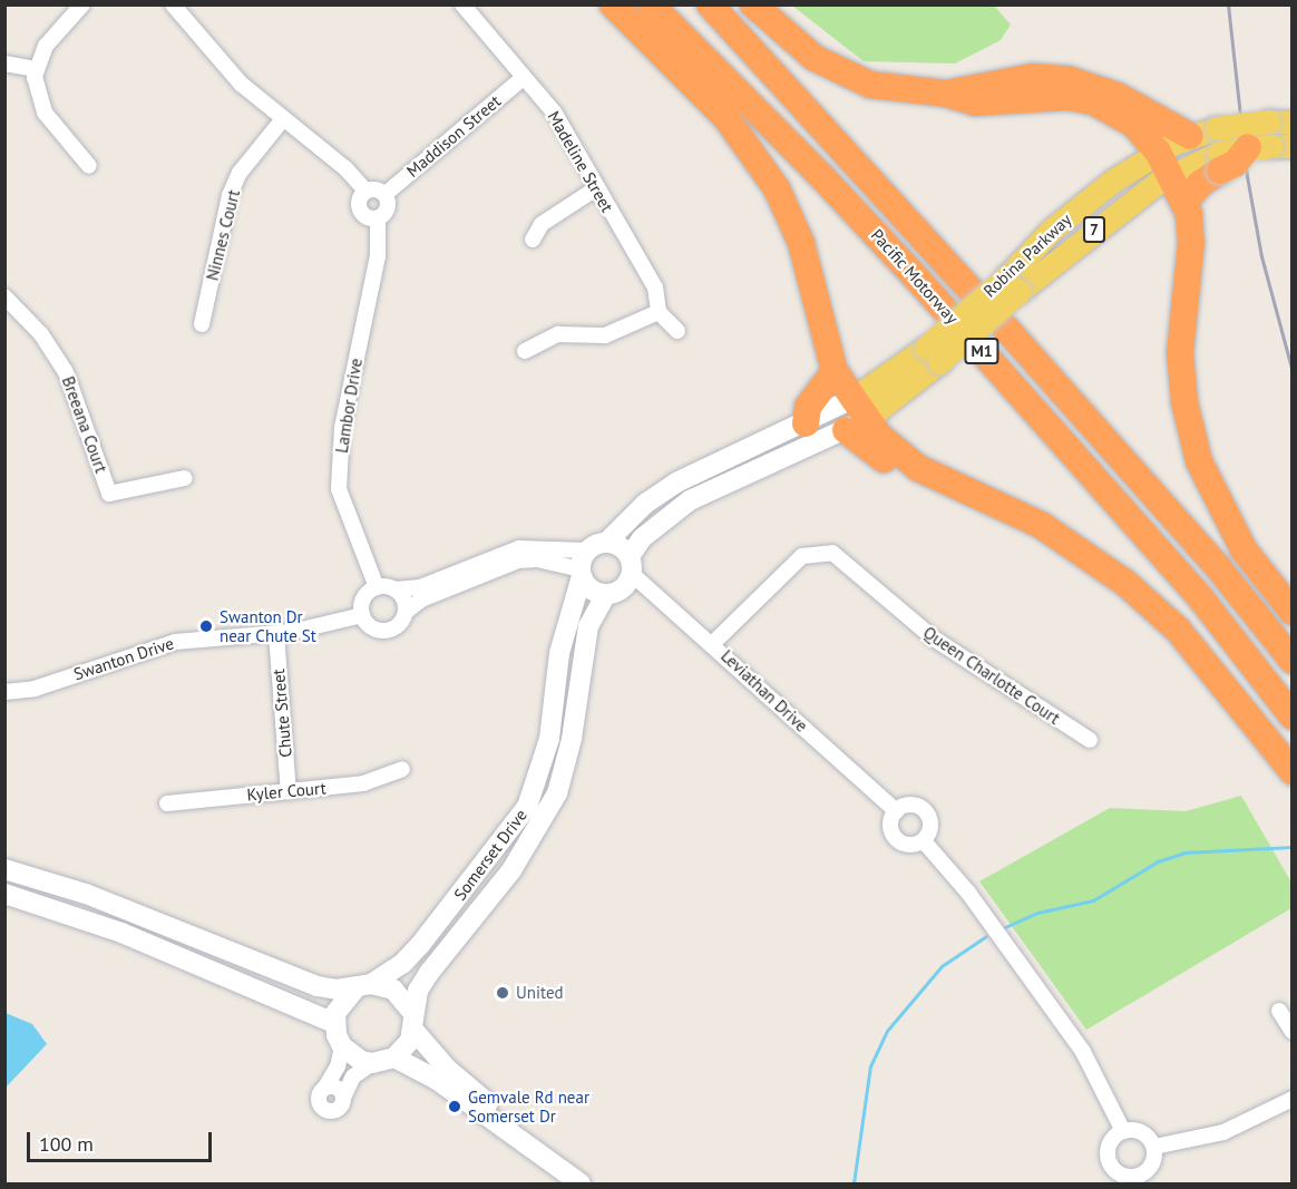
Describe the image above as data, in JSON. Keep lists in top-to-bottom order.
{
  "streets": {
    "highway": ["Pacific Motorway", "M1"],
    "main road": ["7", "Robina Parkway", "Somerset Drive"],
    "street": [
      "Maddison Street",
      "Madeline Street",
      "Ninnes Court",
      "Lambor Drive",
      "Breeana Court",
      "Swanton Drive",
      "Queen Charlotte Court",
      "Leviathan Drive",
      "Chute Street",
      "Kyler Court"
    ]
  },
  "crossings": [
    ["Maddison Street", "Madeline Street"],
    ["Maddison Street", "Lambor Drive"],
    ["Robina Parkway", "Somerset Drive"],
    ["Lambor Drive", "Swanton Drive"],
    ["Swanton Drive", "Chute Street"],
    ["Queen Charlotte Court", "Leviathan Drive"],
    ["Leviathan Drive", "Somerset Drive"],
    ["Chute Street", "Kyler Court"]
  ],
  "places": ["Swanton Dr near Chute St", "United", "Gemvale Rd near Somerset Dr"],
  "scale_bar": "100 m"
}
